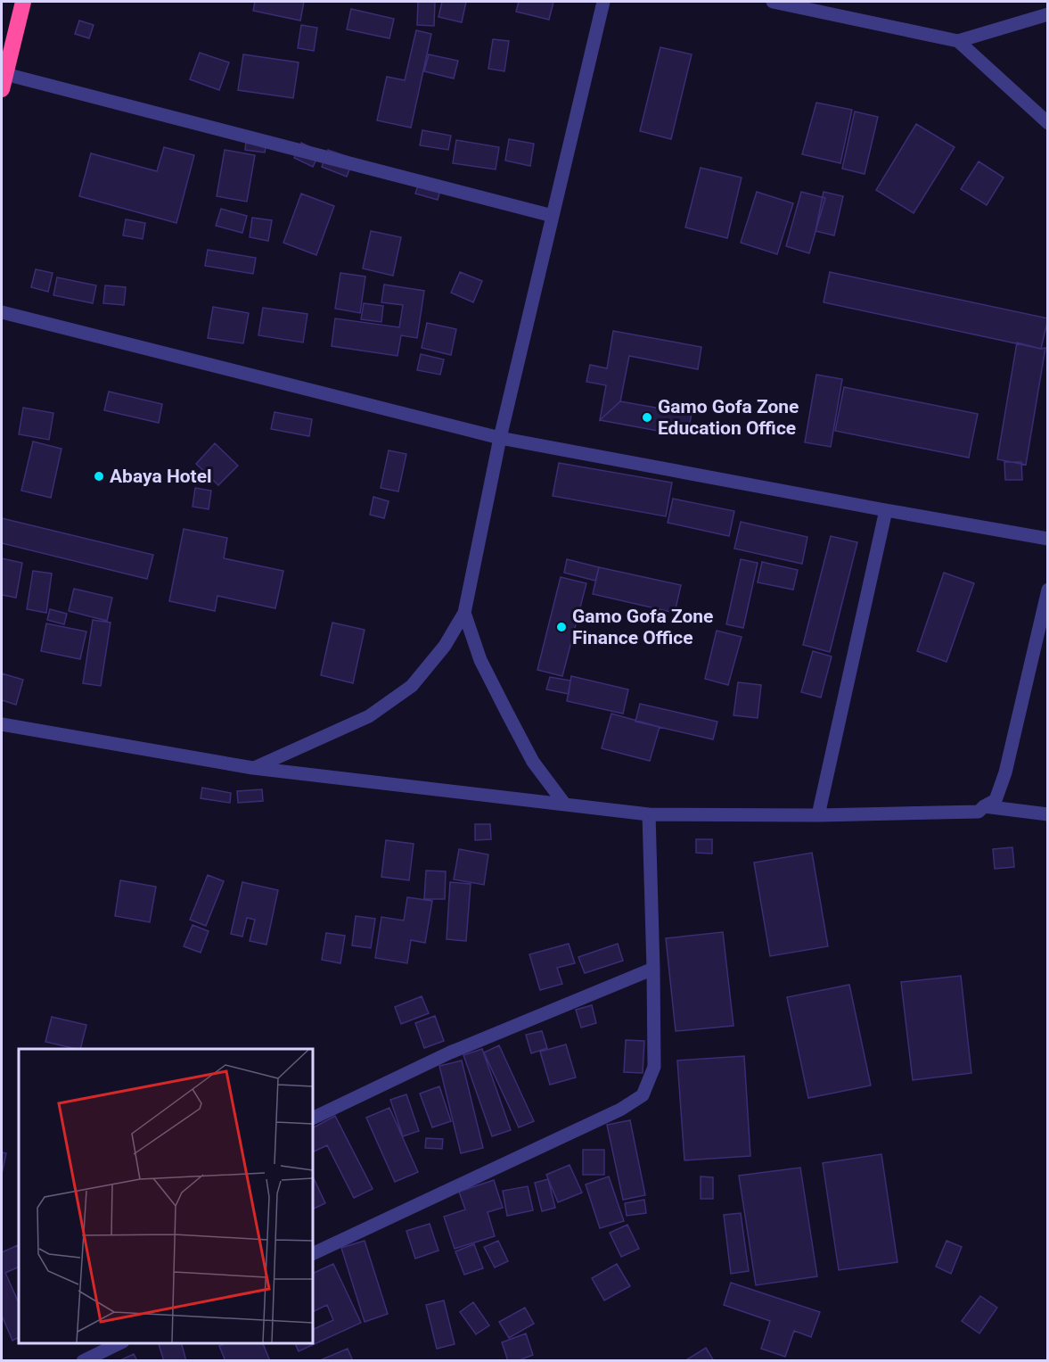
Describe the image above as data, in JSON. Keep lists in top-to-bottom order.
{
  "places": ["Gamo Gofa Zone Education Office", "Abaya Hotel", "Gamo Gofa Zone Finance Office"]
}
